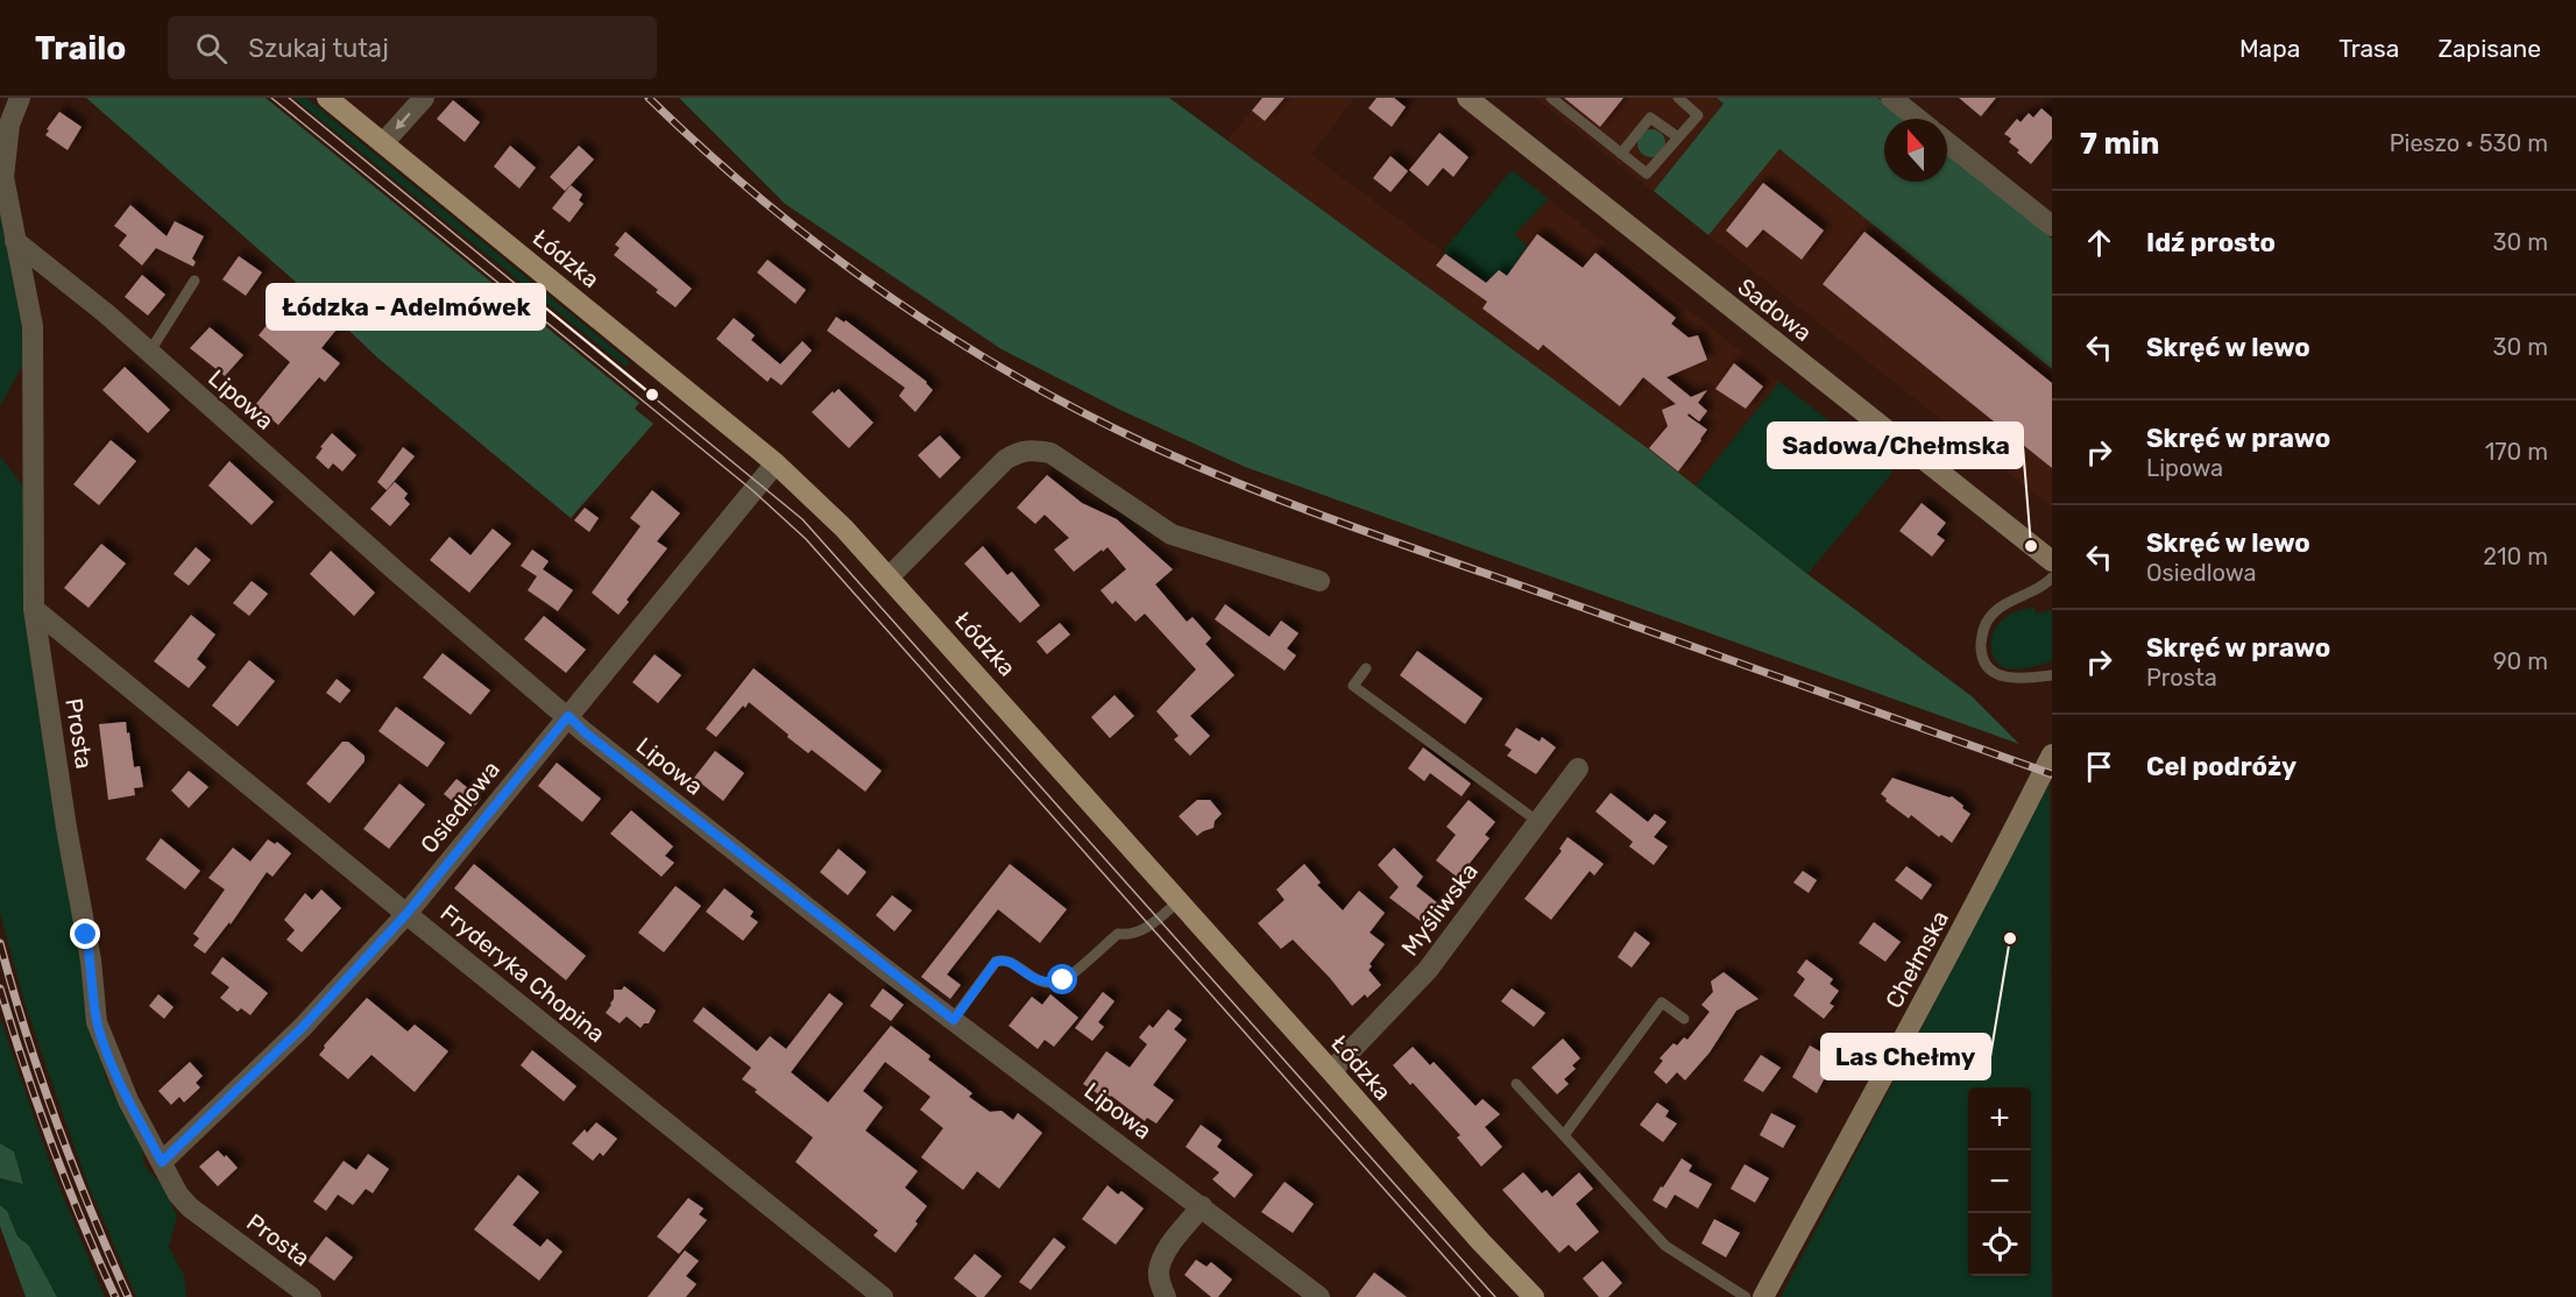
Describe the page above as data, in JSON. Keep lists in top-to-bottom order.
{
  "streets": {
    "main road": ["Łódzka"],
    "street": [
      "Sadowa",
      "Lipowa",
      "Prosta",
      "Osiedlowa",
      "Myśliwska",
      "Chełmska",
      "Fryderyka Chopina"
    ]
  },
  "crossings": [
    ["Łódzka", "Osiedlowa"],
    ["Łódzka", "Myśliwska"],
    ["Lipowa", "Prosta"],
    ["Lipowa", "Osiedlowa"],
    ["Prosta", "Osiedlowa"],
    ["Prosta", "Fryderyka Chopina"],
    ["Osiedlowa", "Fryderyka Chopina"]
  ],
  "places": ["Łódzka - Adelmówek", "Sadowa/Chełmska", "Las Chełmy"],
  "north": "top",
  "page": {
    "header": "Trailo",
    "search": "Szukaj tutaj",
    "nav": ["Mapa", "Trasa", "Zapisane"],
    "heading": ["7 min", "Pieszo · 530 m"],
    "list": [
      ["Idź prosto", "30 m"],
      ["Skręć w lewo", "30 m"],
      ["Skręć w prawo", "Lipowa", "170 m"],
      ["Skręć w lewo", "Osiedlowa", "210 m"],
      ["Skręć w prawo", "Prosta", "90 m"],
      "Cel podróży"
    ],
    "map_buttons": ["+", "−"]
  }
}
